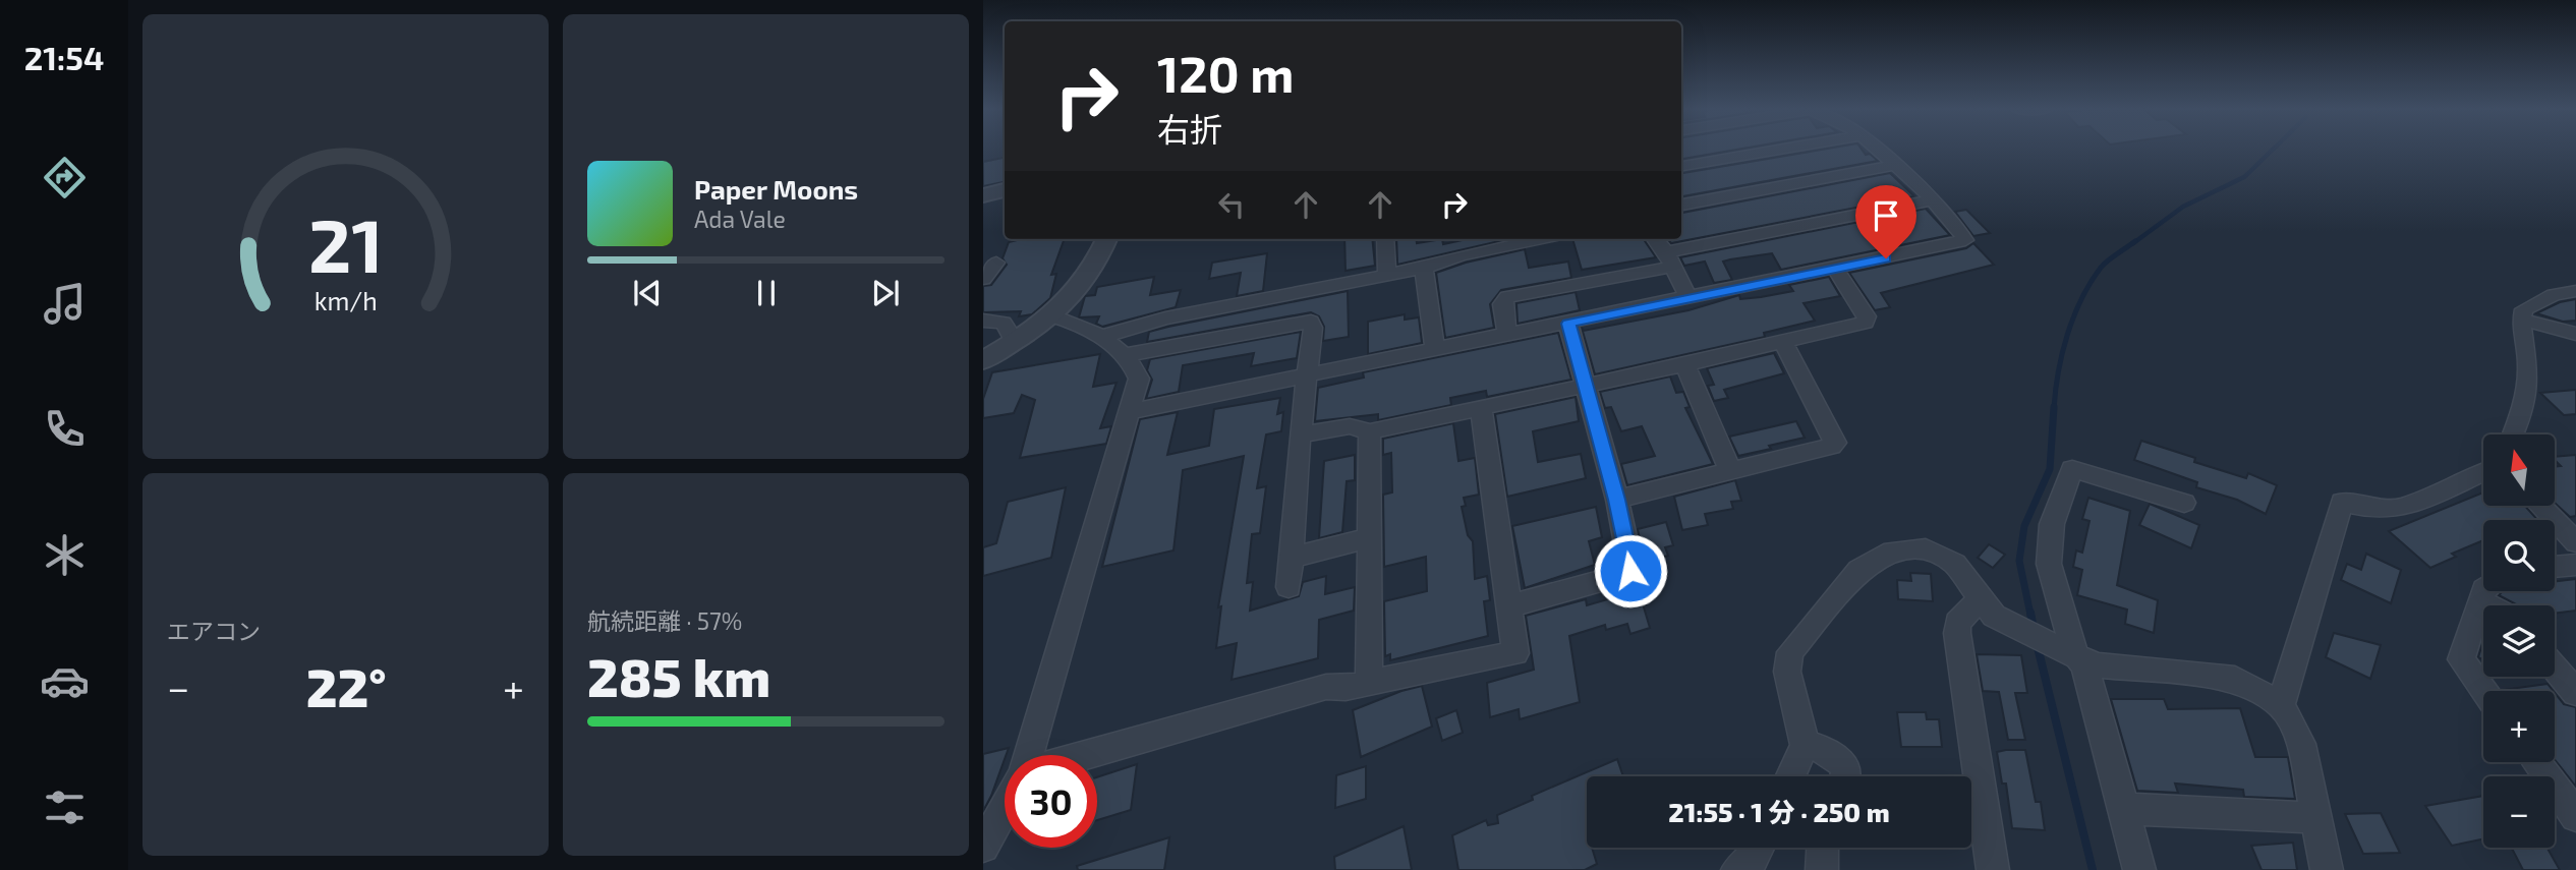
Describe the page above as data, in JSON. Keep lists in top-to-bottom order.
{
  "north": "top",
  "page": {
    "tabs": "21:54",
    "turn": ["120 m", "右折"],
    "song": ["Paper Moons", "Ada Vale"],
    "map_buttons": ["+", "−"],
    "tile": [
      "エアコン",
      ["航続距離 · 57%", "285 km"]
    ],
    "heat": ["−", "22°", "+"],
    "limit": "30",
    "trip": "21:55 · 1 分 · 250 m",
    "gauge": ["21", "km/h"]
  }
}
